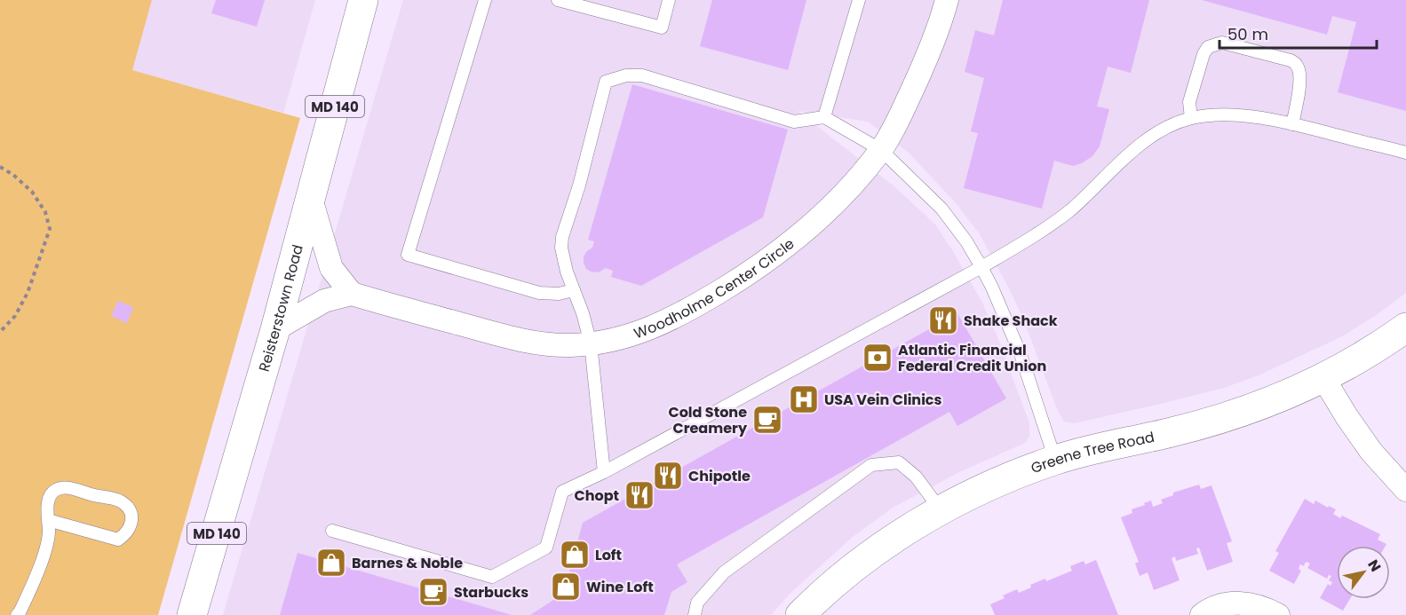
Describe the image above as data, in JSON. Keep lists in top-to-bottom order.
{
  "streets": {
    "street": [
      "MD 140",
      "Woodholme Center Circle",
      "Reisterstown Road",
      "Greene Tree Road"
    ]
  },
  "crossings": [
    ["Woodholme Center Circle", "Reisterstown Road"]
  ],
  "places": {
    "restaurant": ["Shake Shack", "Chipotle", "Chopt"],
    "bank": ["Atlantic Financial Federal Credit Union"],
    "hospital": ["USA Vein Clinics"],
    "cafe": ["Cold Stone Creamery", "Starbucks"],
    "shop": ["Loft", "Barnes & Noble", "Wine Loft"]
  },
  "scale_bar": "50 m",
  "north": "top right"
}
